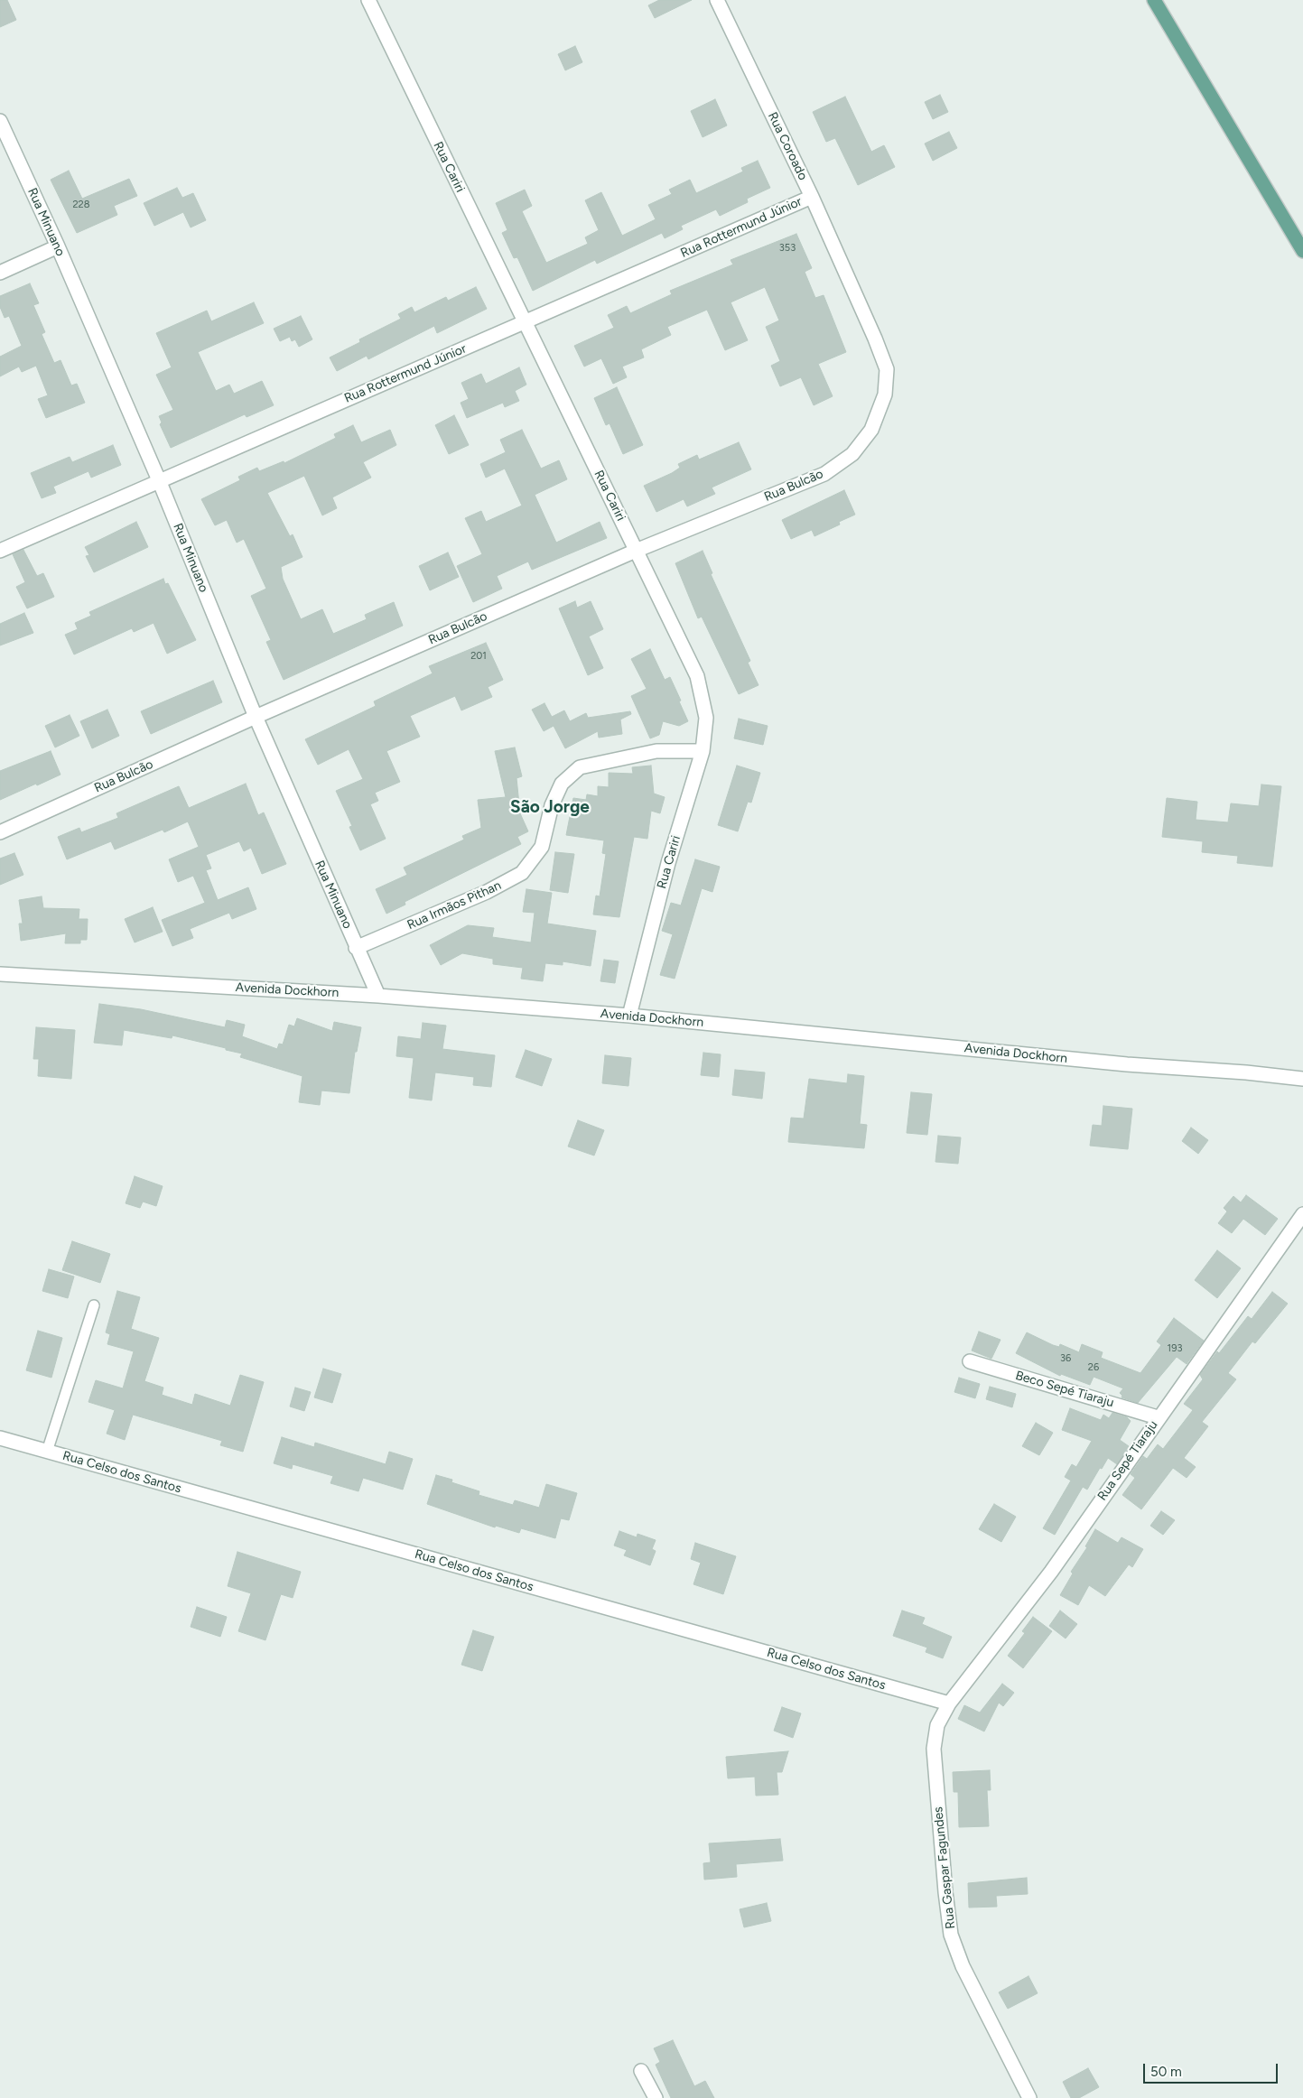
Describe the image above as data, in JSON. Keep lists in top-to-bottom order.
{
  "streets": {
    "street": [
      "Rua Coroado",
      "Rua Cariri",
      "Rua Minuano",
      "Rua Rottermund Júnior",
      "Rua Bulcão",
      "Rua Irmãos Pithan",
      "Avenida Dockhorn",
      "Beco Sepé Tiaraju",
      "Rua Sepé Tiaraju",
      "Rua Celso dos Santos",
      "Rua Gaspar Fagundes"
    ]
  },
  "crossings": [
    ["Rua Coroado", "Rua Rottermund Júnior"],
    ["Rua Coroado", "Rua Bulcão"],
    ["Rua Cariri", "Rua Rottermund Júnior"],
    ["Rua Cariri", "Rua Bulcão"],
    ["Rua Cariri", "Rua Irmãos Pithan"],
    ["Rua Cariri", "Avenida Dockhorn"],
    ["Rua Minuano", "Rua Rottermund Júnior"],
    ["Rua Minuano", "Rua Bulcão"],
    ["Rua Minuano", "Rua Irmãos Pithan"],
    ["Rua Minuano", "Avenida Dockhorn"],
    ["Beco Sepé Tiaraju", "Rua Sepé Tiaraju"],
    ["Rua Sepé Tiaraju", "Rua Celso dos Santos"],
    ["Rua Sepé Tiaraju", "Rua Gaspar Fagundes"],
    ["Rua Celso dos Santos", "Rua Gaspar Fagundes"]
  ],
  "districts": ["São Jorge"],
  "house_numbers": [
    "228",
    "353",
    "201",
    "193",
    "36",
    "26"
  ],
  "scale_bar": "50 m"
}
